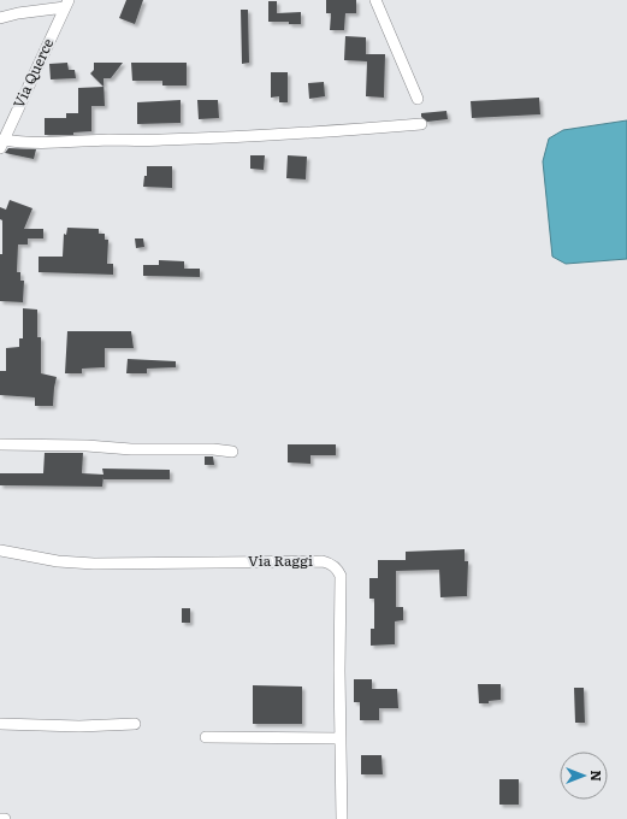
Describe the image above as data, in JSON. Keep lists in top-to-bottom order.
{
  "streets": {
    "street": ["Via Querce", "Via Raggi"]
  },
  "north": "right"
}
